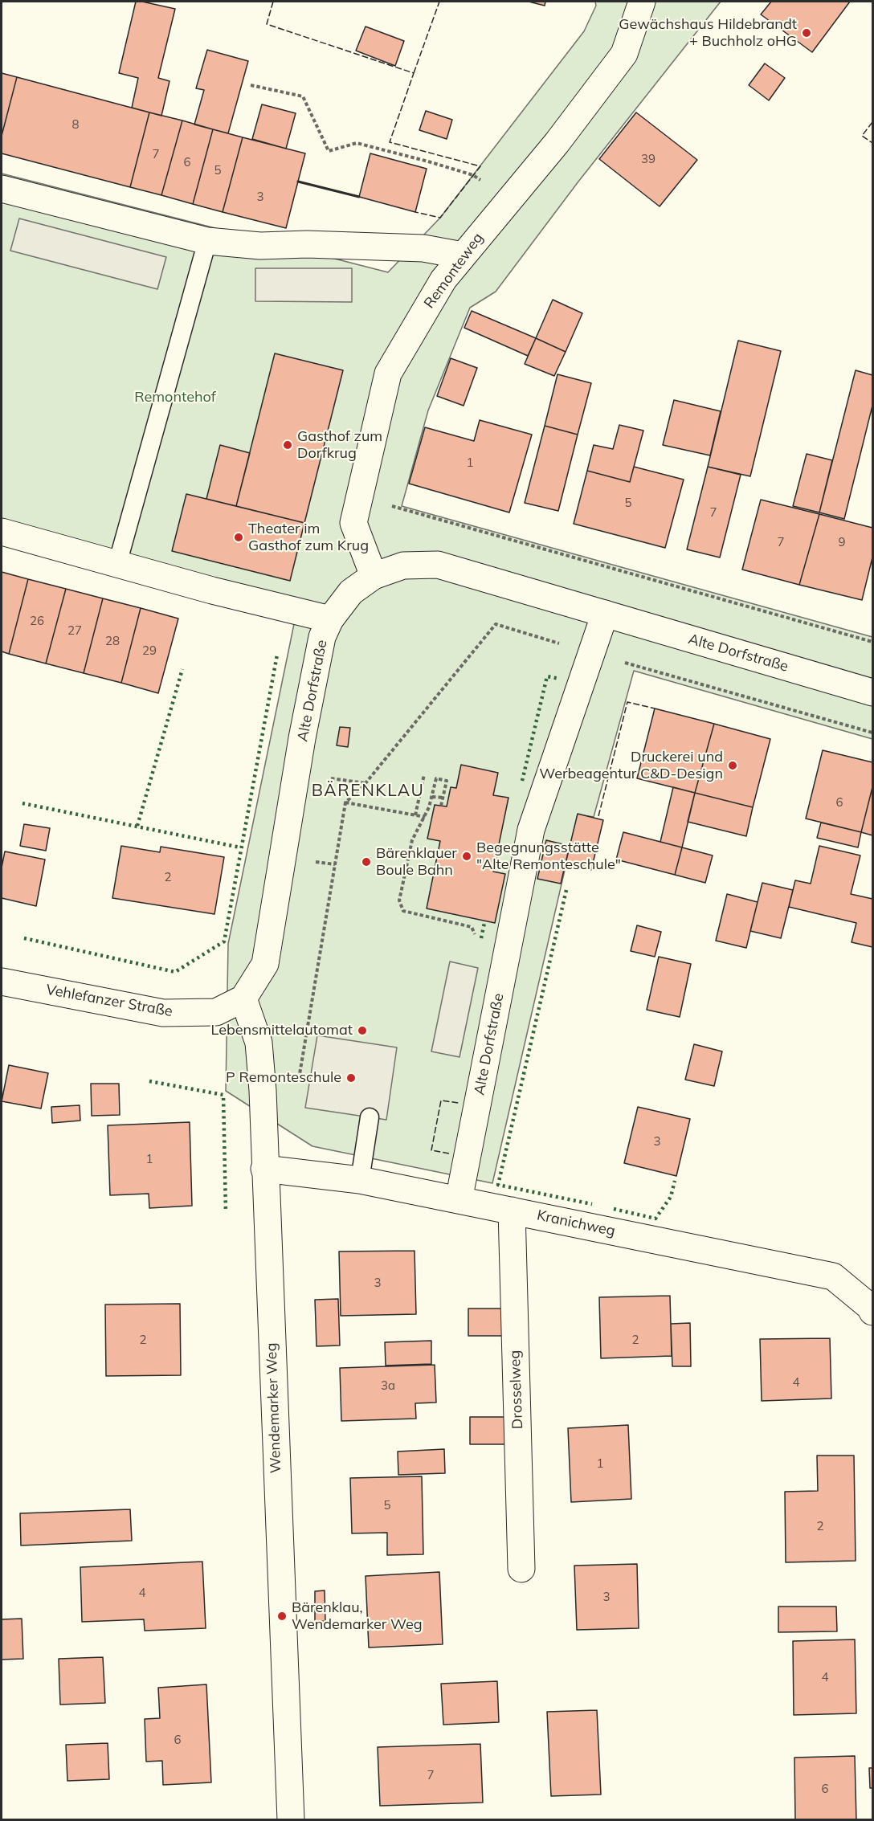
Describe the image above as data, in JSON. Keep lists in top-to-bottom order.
{
  "streets": {
    "street": [
      "Remonteweg",
      "Alte Dorfstraße",
      "Vehlefanzer Straße",
      "Kranichweg",
      "Drosselweg",
      "Wendemarker Weg"
    ]
  },
  "crossings": [
    ["Remonteweg", "Alte Dorfstraße"],
    ["Alte Dorfstraße", "Vehlefanzer Straße"],
    ["Alte Dorfstraße", "Kranichweg"],
    ["Alte Dorfstraße", "Wendemarker Weg"],
    ["Vehlefanzer Straße", "Wendemarker Weg"],
    ["Kranichweg", "Drosselweg"],
    ["Kranichweg", "Wendemarker Weg"]
  ],
  "districts": ["BÄRENKLAU"],
  "parks": ["Remontehof"],
  "places": [
    "Gewächshaus Hildebrandt + Buchholz oHG",
    "Gasthof zum Dorfkrug",
    "Theater im Gasthof zum Krug",
    "Druckerei und Werbeagentur C&D-Design",
    "Begegnungsstätte \"Alte Remonteschule\"",
    "Bärenklauer Boule Bahn",
    "Lebensmittelautomat",
    "P Remonteschule",
    "Bärenklau, Wendemarker Weg"
  ],
  "house_numbers": [
    "8",
    "7",
    "39",
    "6",
    "5",
    "3",
    "1",
    "5",
    "7",
    "7",
    "9",
    "26",
    "27",
    "28",
    "29",
    "6",
    "2",
    "3",
    "1",
    "3",
    "2",
    "2",
    "4",
    "3a",
    "1",
    "5",
    "2",
    "4",
    "3",
    "4",
    "6",
    "7",
    "6"
  ]
}
